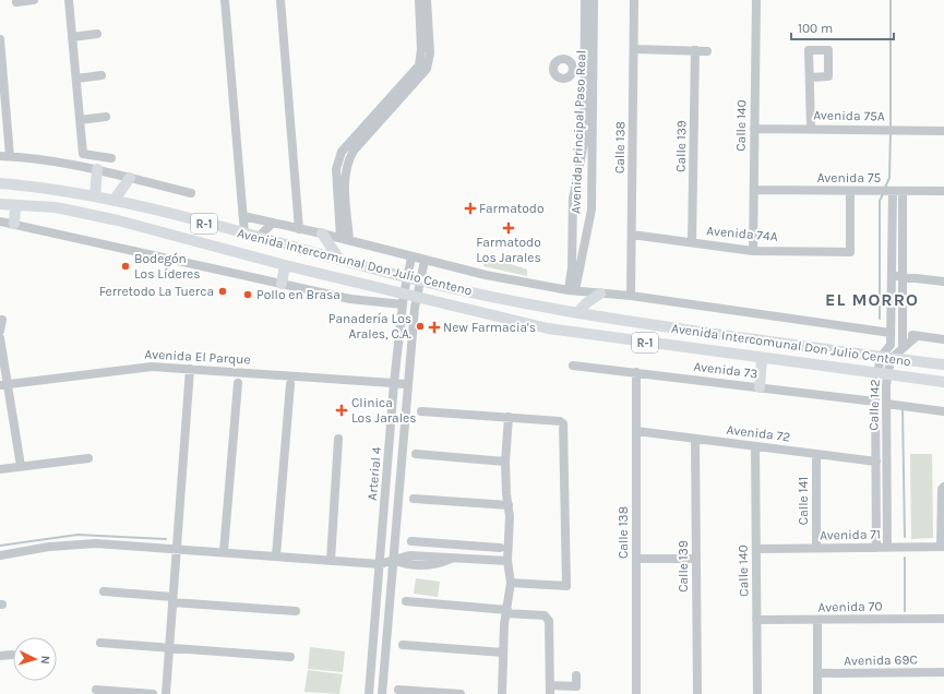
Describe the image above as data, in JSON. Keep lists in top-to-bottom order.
{
  "streets": {
    "main road": ["R-1", "Avenida Intercomunal Don Julio Centeno"],
    "street": [
      "Avenida 75A",
      "Calle 140",
      "Avenida Principal Paso Real",
      "Calle 139",
      "Calle 138",
      "Avenida 75",
      "Avenida 74A",
      "Avenida El Parque",
      "Avenida 73",
      "Calle 142",
      "Avenida 72",
      "Arterial 4",
      "Calle 141",
      "Avenida 71",
      "Avenida 70",
      "Avenida 69C"
    ]
  },
  "crossings": [
    ["Avenida 75A", "Calle 140"],
    ["Calle 140", "Avenida 75"],
    ["Calle 140", "Avenida 74A"],
    ["Calle 140", "Avenida 72"],
    ["Calle 140", "Avenida 71"],
    ["Calle 140", "Avenida 70"],
    ["Avenida Principal Paso Real", "Avenida Intercomunal Don Julio Centeno"],
    ["Calle 139", "Avenida 74A"],
    ["Calle 139", "Avenida 72"],
    ["Calle 138", "Avenida 74A"],
    ["Calle 138", "Avenida Intercomunal Don Julio Centeno"],
    ["Calle 138", "Avenida 73"],
    ["Calle 138", "Avenida 72"],
    ["Avenida 75", "Avenida 74A"],
    ["Avenida 75", "Calle 142"],
    ["Avenida Intercomunal Don Julio Centeno", "Calle 142"],
    ["Avenida Intercomunal Don Julio Centeno", "Arterial 4"],
    ["Avenida El Parque", "Arterial 4"],
    ["Avenida 73", "Calle 142"],
    ["Calle 142", "Avenida 72"],
    ["Calle 142", "Avenida 71"],
    ["Avenida 72", "Calle 141"],
    ["Calle 141", "Avenida 71"]
  ],
  "districts": ["EL MORRO"],
  "places": {
    "health": [
      "Farmatodo",
      "Farmatodo Los Jarales",
      "New Farmacia's",
      "Clinica Los Jarales"
    ],
    "other": [
      "Bodegón Los Líderes",
      "Ferretodo La Tuerca",
      "Pollo en Brasa",
      "Panadería Los Arales, C.A."
    ]
  },
  "scale_bar": "100 m",
  "north": "right"
}
